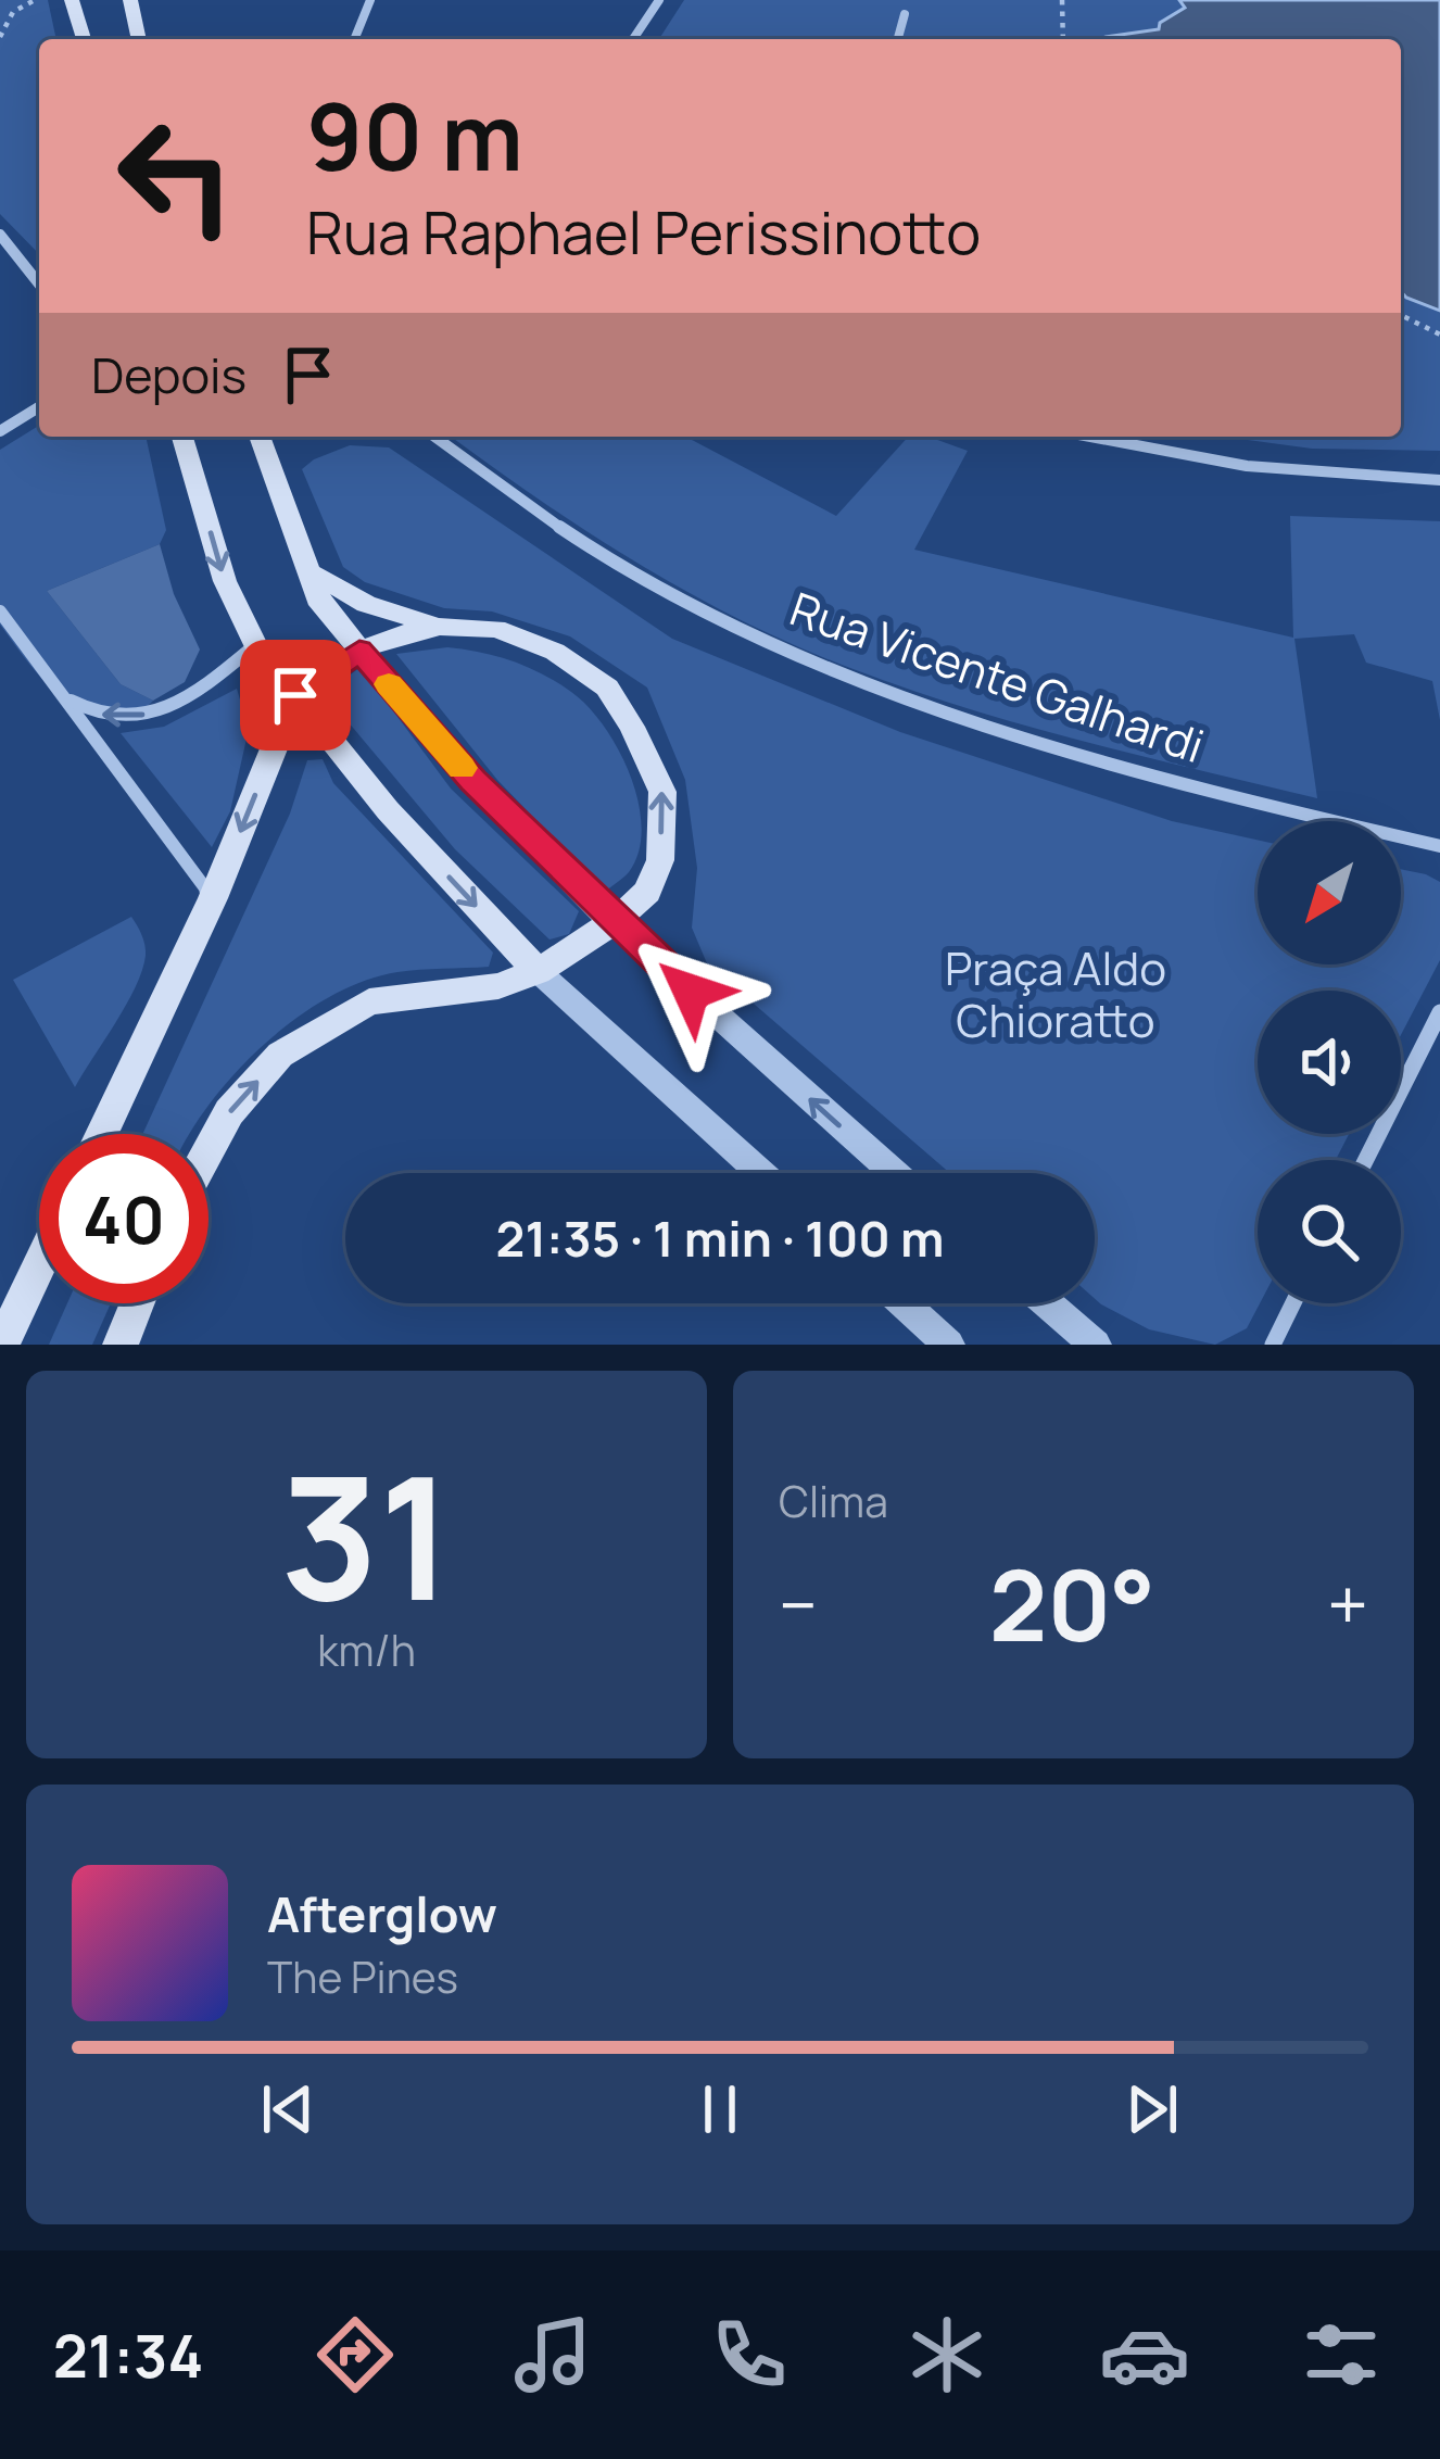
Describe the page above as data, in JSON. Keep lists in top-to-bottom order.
{
  "streets": {
    "street": ["Rua Vicente Galhardi"]
  },
  "parks": ["Praça Aldo Chioratto"],
  "north": "bottom left",
  "page": {
    "turn": ["90 m", "Rua Raphael Perissinotto"],
    "then": "Depois",
    "limit": "40",
    "trip": "21:35 · 1 min · 100 m",
    "tile": [
      ["31", "km/h"],
      "Clima"
    ],
    "heat": ["−", "20°", "+"],
    "song": ["Afterglow", "The Pines"],
    "tabs": "21:34"
  }
}
